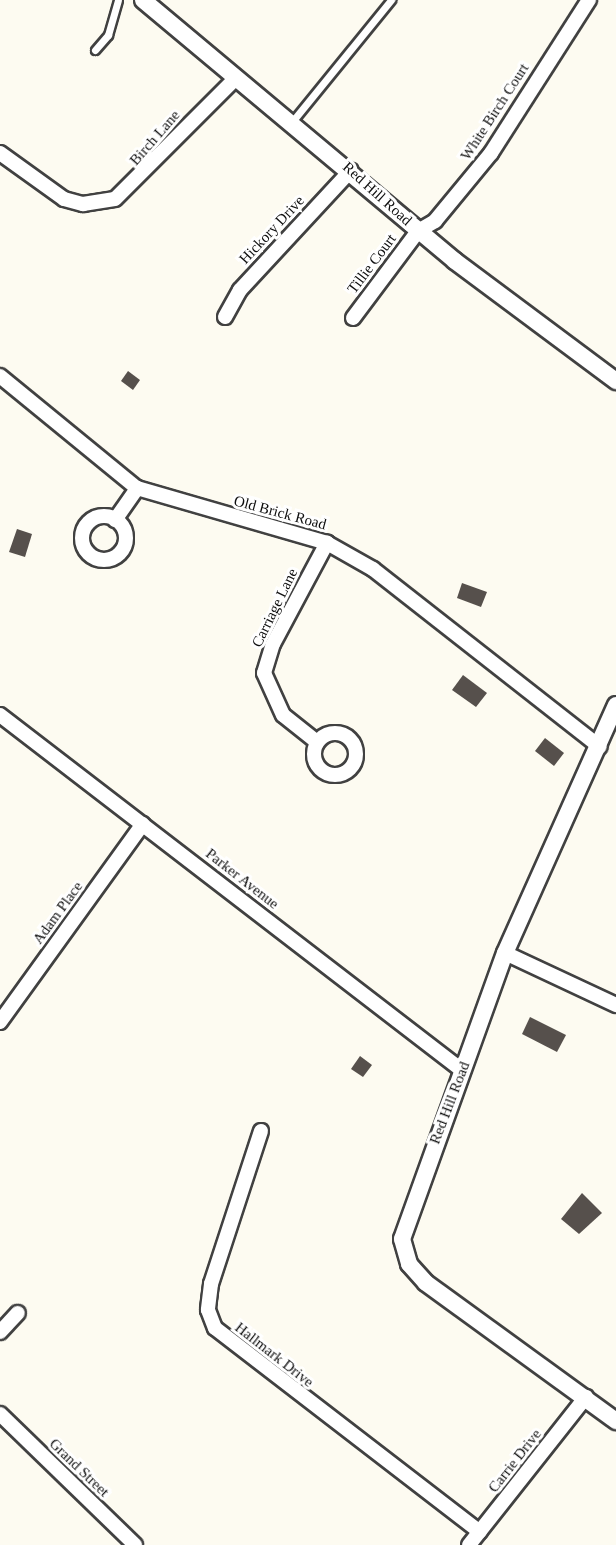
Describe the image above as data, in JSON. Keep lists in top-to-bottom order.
{
  "streets": {
    "street": [
      "White Birch Court",
      "Birch Lane",
      "Red Hill Road",
      "Hickory Drive",
      "Tillie Court",
      "Old Brick Road",
      "Carriage Lane",
      "Parker Avenue",
      "Adam Place",
      "Hallmark Drive",
      "Carrie Drive",
      "Grand Street"
    ]
  },
  "crossings": [
    ["White Birch Court", "Red Hill Road"],
    ["White Birch Court", "Tillie Court"],
    ["Birch Lane", "Red Hill Road"],
    ["Red Hill Road", "Hickory Drive"],
    ["Red Hill Road", "Tillie Court"],
    ["Red Hill Road", "Old Brick Road"],
    ["Red Hill Road", "Parker Avenue"],
    ["Red Hill Road", "Carrie Drive"],
    ["Old Brick Road", "Carriage Lane"],
    ["Parker Avenue", "Adam Place"],
    ["Hallmark Drive", "Carrie Drive"]
  ]
}
